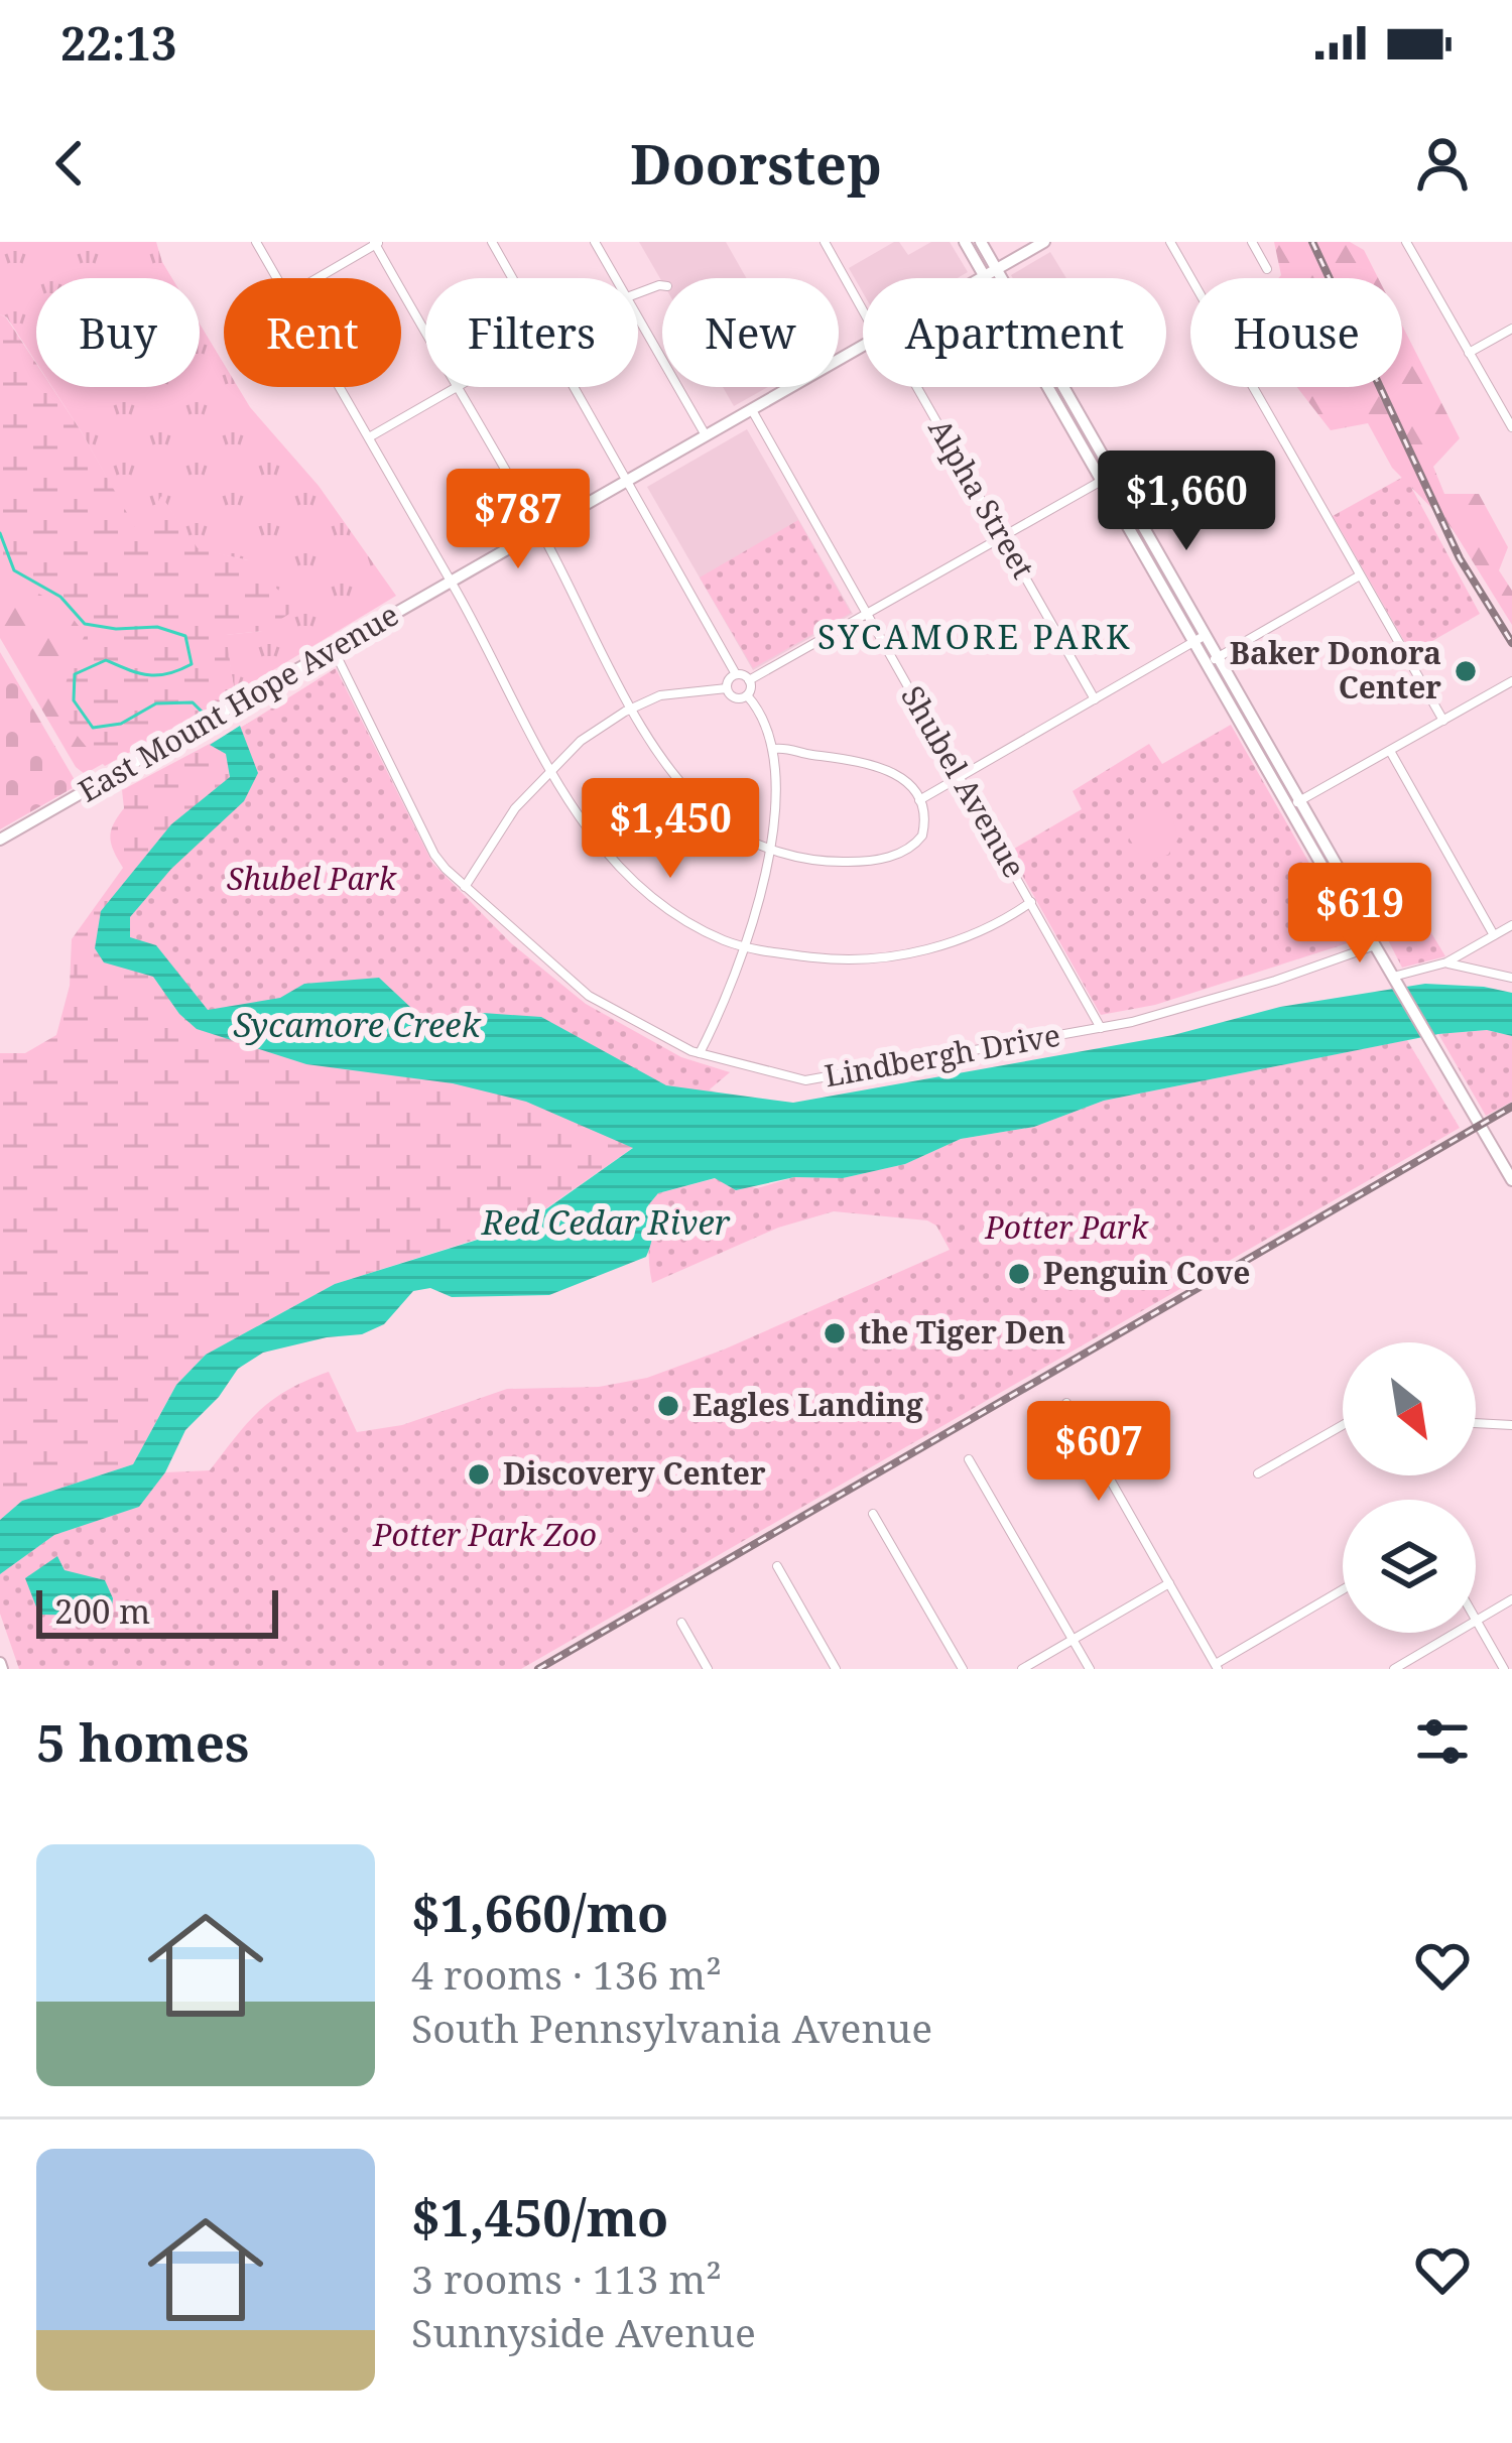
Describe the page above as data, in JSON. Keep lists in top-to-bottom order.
{
  "streets": {
    "street": [
      "Alpha Street",
      "East Mount Hope Avenue",
      "Shubel Avenue",
      "Lindbergh Drive"
    ]
  },
  "crossings": [
    ["East Mount Hope Avenue", "Shubel Avenue"],
    ["East Mount Hope Avenue", "Lindbergh Drive"],
    ["Shubel Avenue", "Lindbergh Drive"]
  ],
  "districts": ["SYCAMORE PARK"],
  "water": ["Sycamore Creek", "Red Cedar River"],
  "parks": ["Shubel Park", "Potter Park", "Potter Park Zoo"],
  "places": [
    "Baker Donora Center",
    "Penguin Cove",
    "the Tiger Den",
    "Eagles Landing",
    "Discovery Center"
  ],
  "scale_bar": "200 m",
  "north": "bottom right",
  "page": {
    "status": "22:13",
    "header": "Doorstep",
    "chip": [
      "Buy",
      "Rent",
      "Filters",
      "New",
      "Apartment",
      "House"
    ],
    "price": [
      "$1,660",
      "$787",
      "$1,450",
      "$619",
      "$607"
    ],
    "scale": "200 m",
    "heading": "5 homes",
    "list": [
      {
        "name": "$1,660/mo",
        "note": "4 rooms · 136 m² · South Pennsylvania Avenue"
      },
      {
        "name": "$1,450/mo",
        "note": "3 rooms · 113 m² · Sunnyside Avenue"
      }
    ]
  }
}
